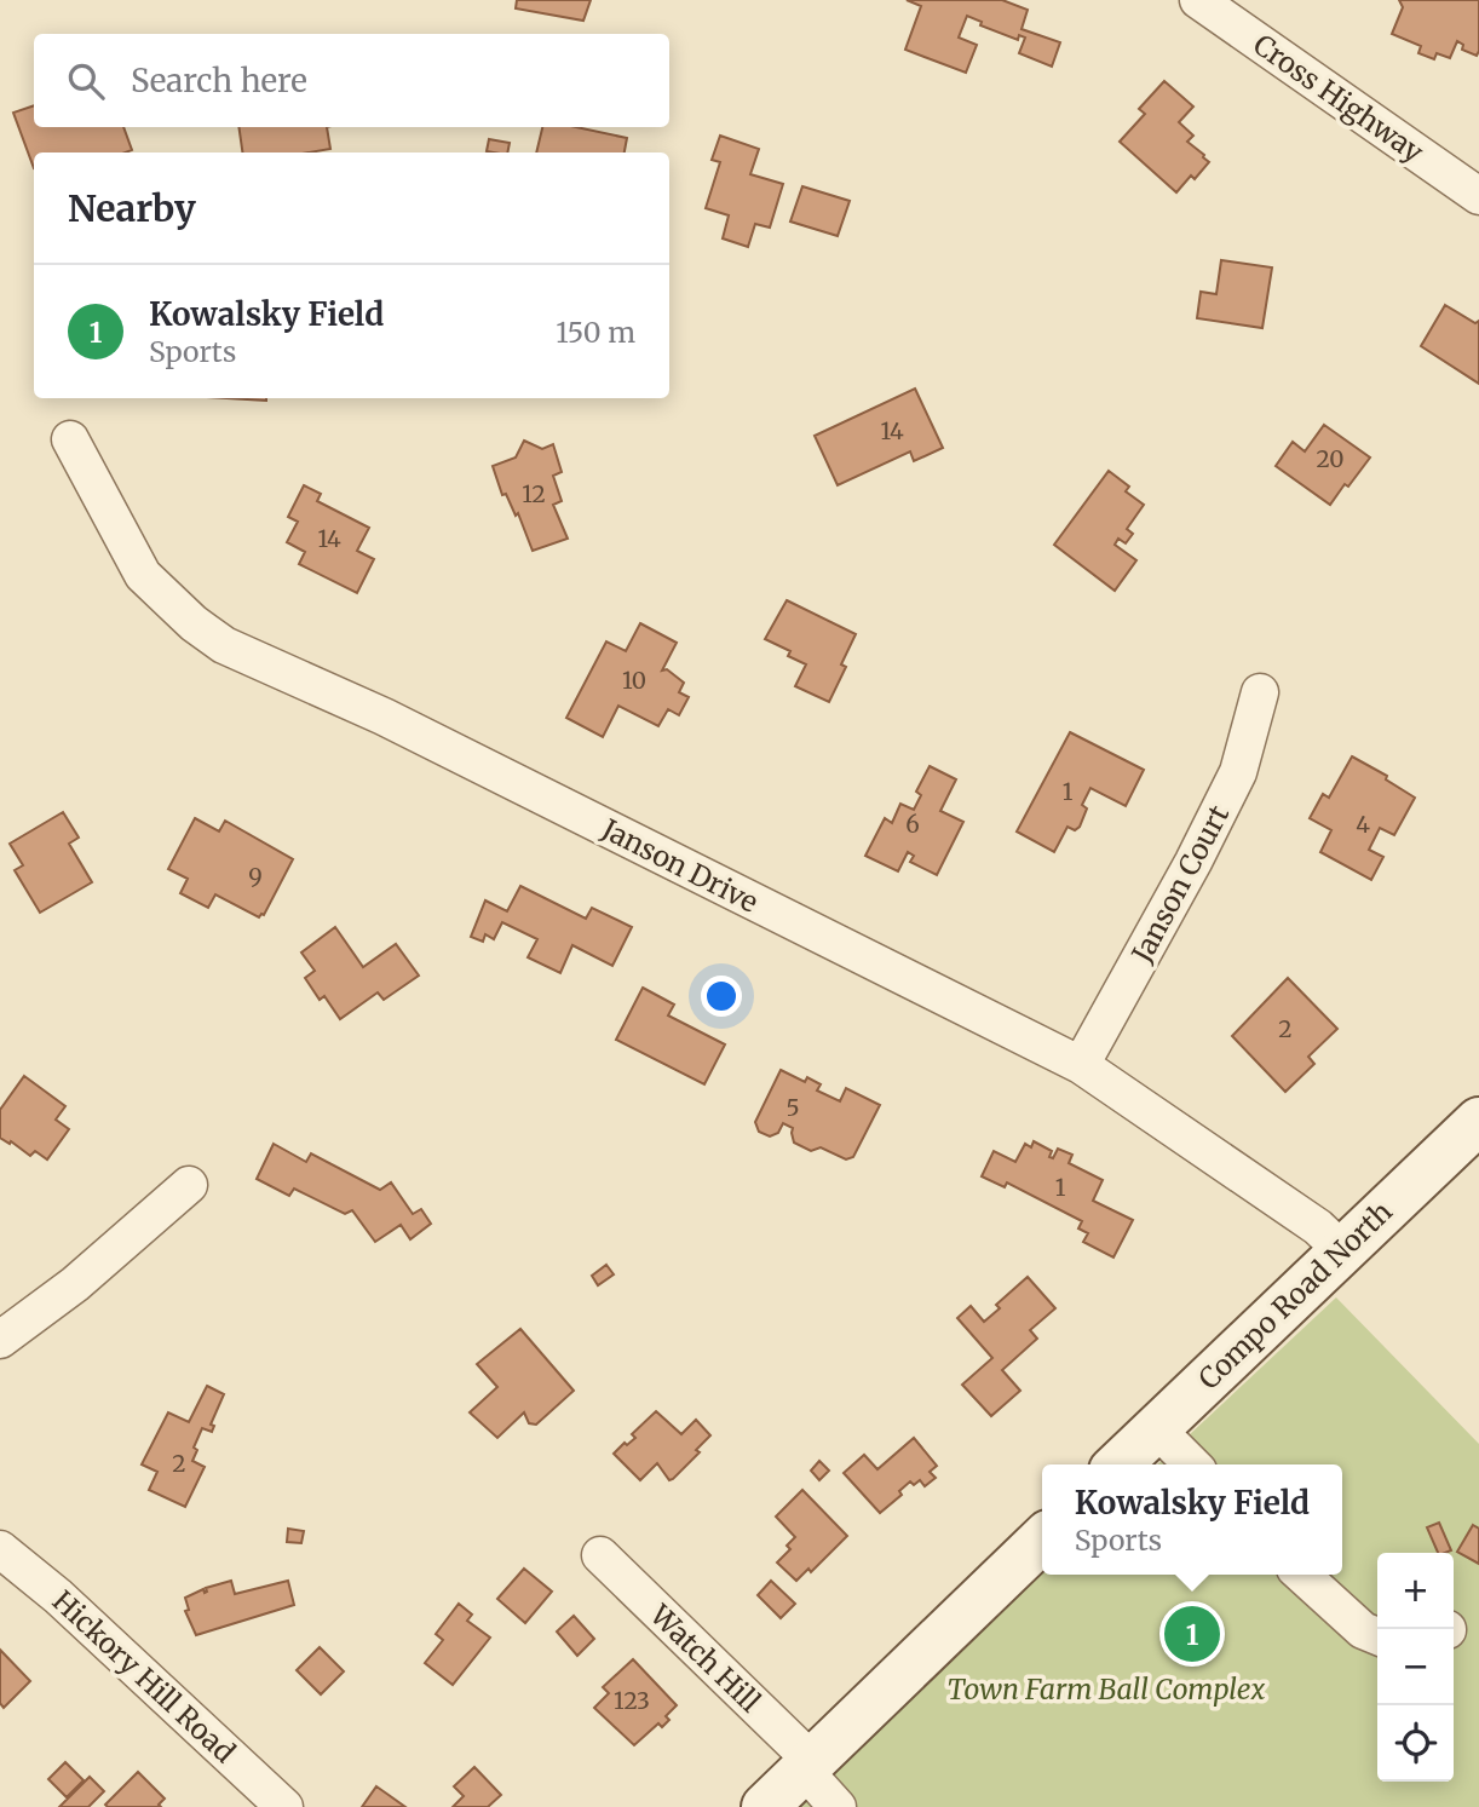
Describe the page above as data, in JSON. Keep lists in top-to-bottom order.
{
  "streets": {
    "main road": ["Compo Road North"],
    "street": [
      "Cross Highway",
      "Janson Drive",
      "Janson Court",
      "Watch Hill",
      "Hickory Hill Road"
    ]
  },
  "crossings": [
    ["Janson Drive", "Janson Court"],
    ["Janson Drive", "Compo Road North"]
  ],
  "parks": ["Town Farm Ball Complex"],
  "house_numbers": [
    "14",
    "20",
    "12",
    "14",
    "10",
    "1",
    "6",
    "4",
    "9",
    "2",
    "5",
    "1",
    "2",
    "123"
  ],
  "page": {
    "search": "Search here",
    "heading": "Nearby",
    "list": [
      {
        "mark": "1",
        "name": "Kowalsky Field",
        "note": "Sports",
        "value": "150 m"
      }
    ],
    "popup": ["Kowalsky Field", "Sports"],
    "map_buttons": ["+", "−"],
    "pins": "1"
  }
}
